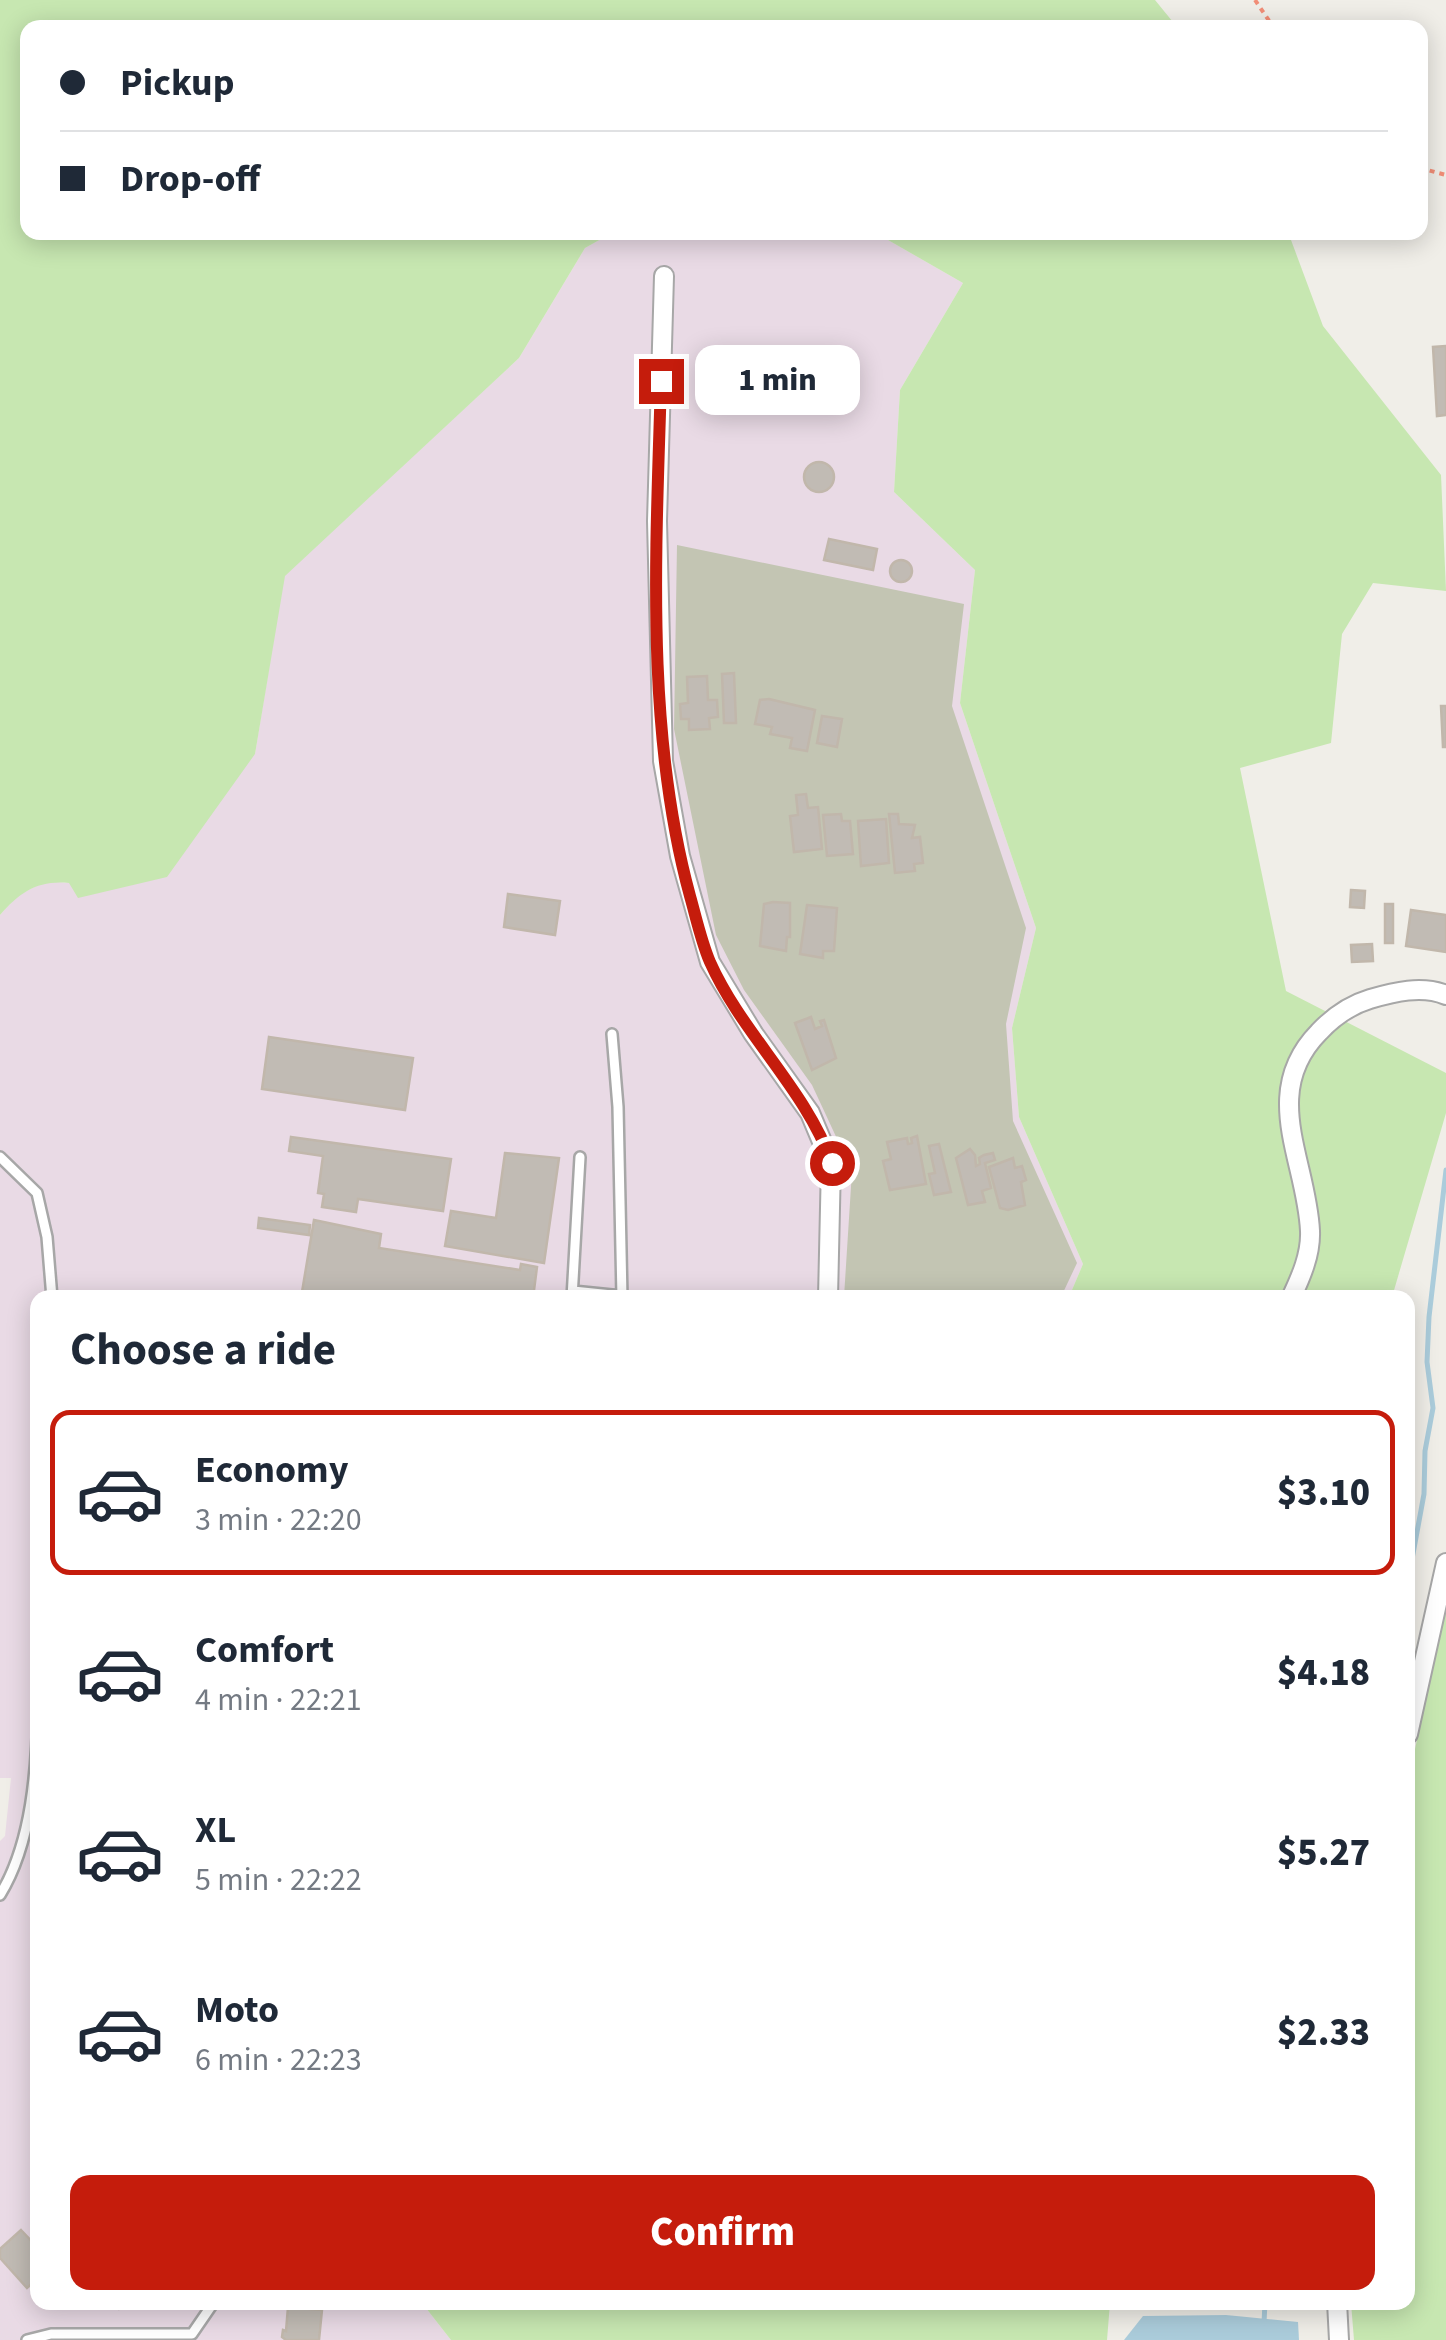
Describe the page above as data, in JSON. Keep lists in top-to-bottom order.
{
  "page": {
    "banner": ["Pickup", "Drop-off"],
    "bubble": "1 min",
    "heading": "Choose a ride",
    "list": [
      {
        "name": "Economy",
        "note": "3 min · 22:20",
        "value": "$3.10"
      },
      {
        "name": "Comfort",
        "note": "4 min · 22:21",
        "value": "$4.18"
      },
      {
        "name": "XL",
        "note": "5 min · 22:22",
        "value": "$5.27"
      },
      {
        "name": "Moto",
        "note": "6 min · 22:23",
        "value": "$2.33"
      }
    ],
    "buttons": "Confirm"
  }
}
